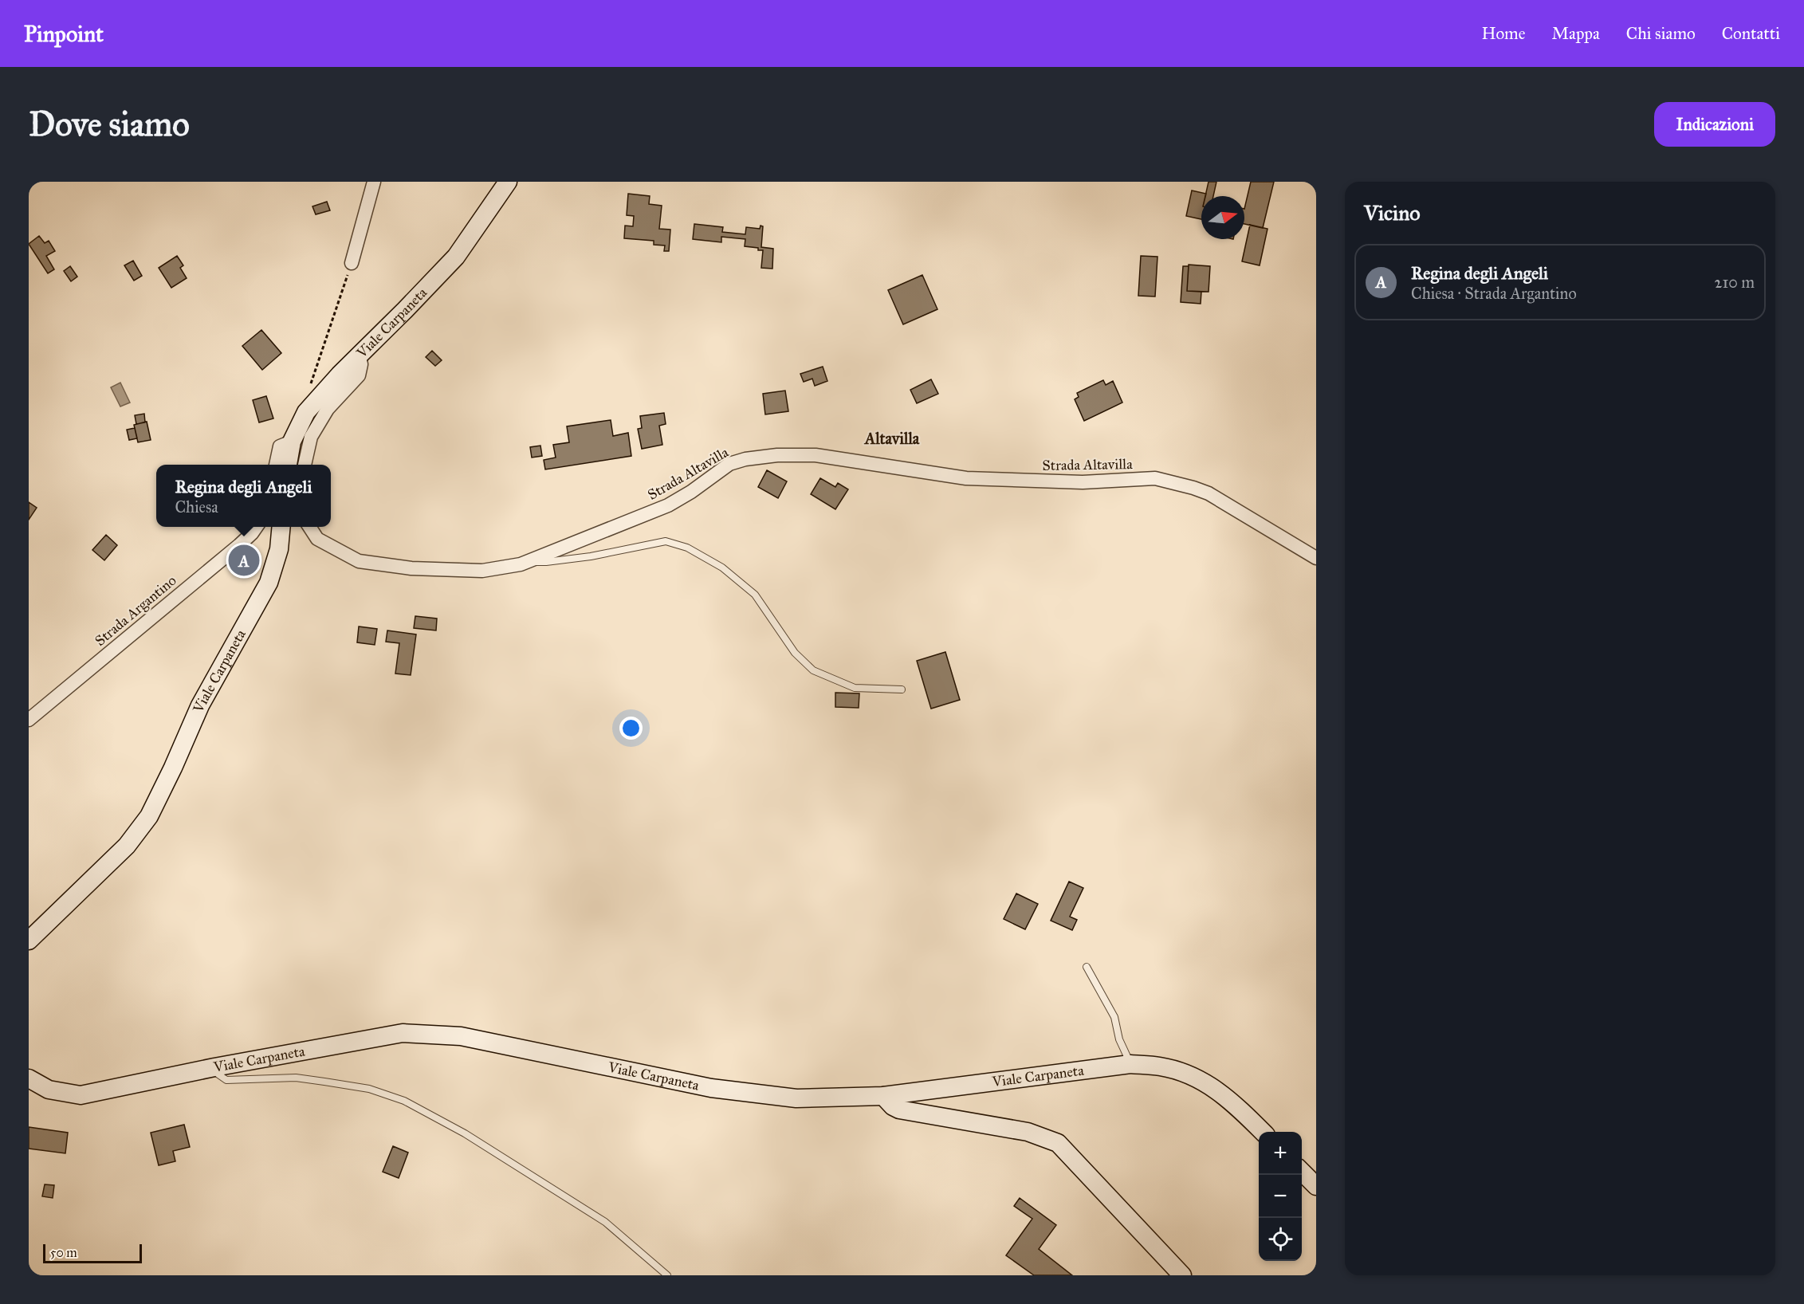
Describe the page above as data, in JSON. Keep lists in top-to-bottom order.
{
  "streets": {
    "main road": ["Viale Carpaneta"],
    "street": ["Strada Altavilla", "Strada Argantino"]
  },
  "districts": ["Altavilla"],
  "scale_bar": "50 m",
  "north": "right",
  "page": {
    "header": "Pinpoint",
    "nav": [
      "Home",
      "Mappa",
      "Chi siamo",
      "Contatti"
    ],
    "buttons": "Indicazioni",
    "title": "Dove siamo",
    "heading": "Vicino",
    "list": [
      {
        "mark": "A",
        "name": "Regina degli Angeli",
        "note": "Chiesa · Strada Argantino",
        "value": "210 m"
      }
    ],
    "popup": ["Regina degli Angeli", "Chiesa"],
    "pins": "A",
    "map_buttons": ["+", "−"],
    "scale": "50 m"
  }
}
